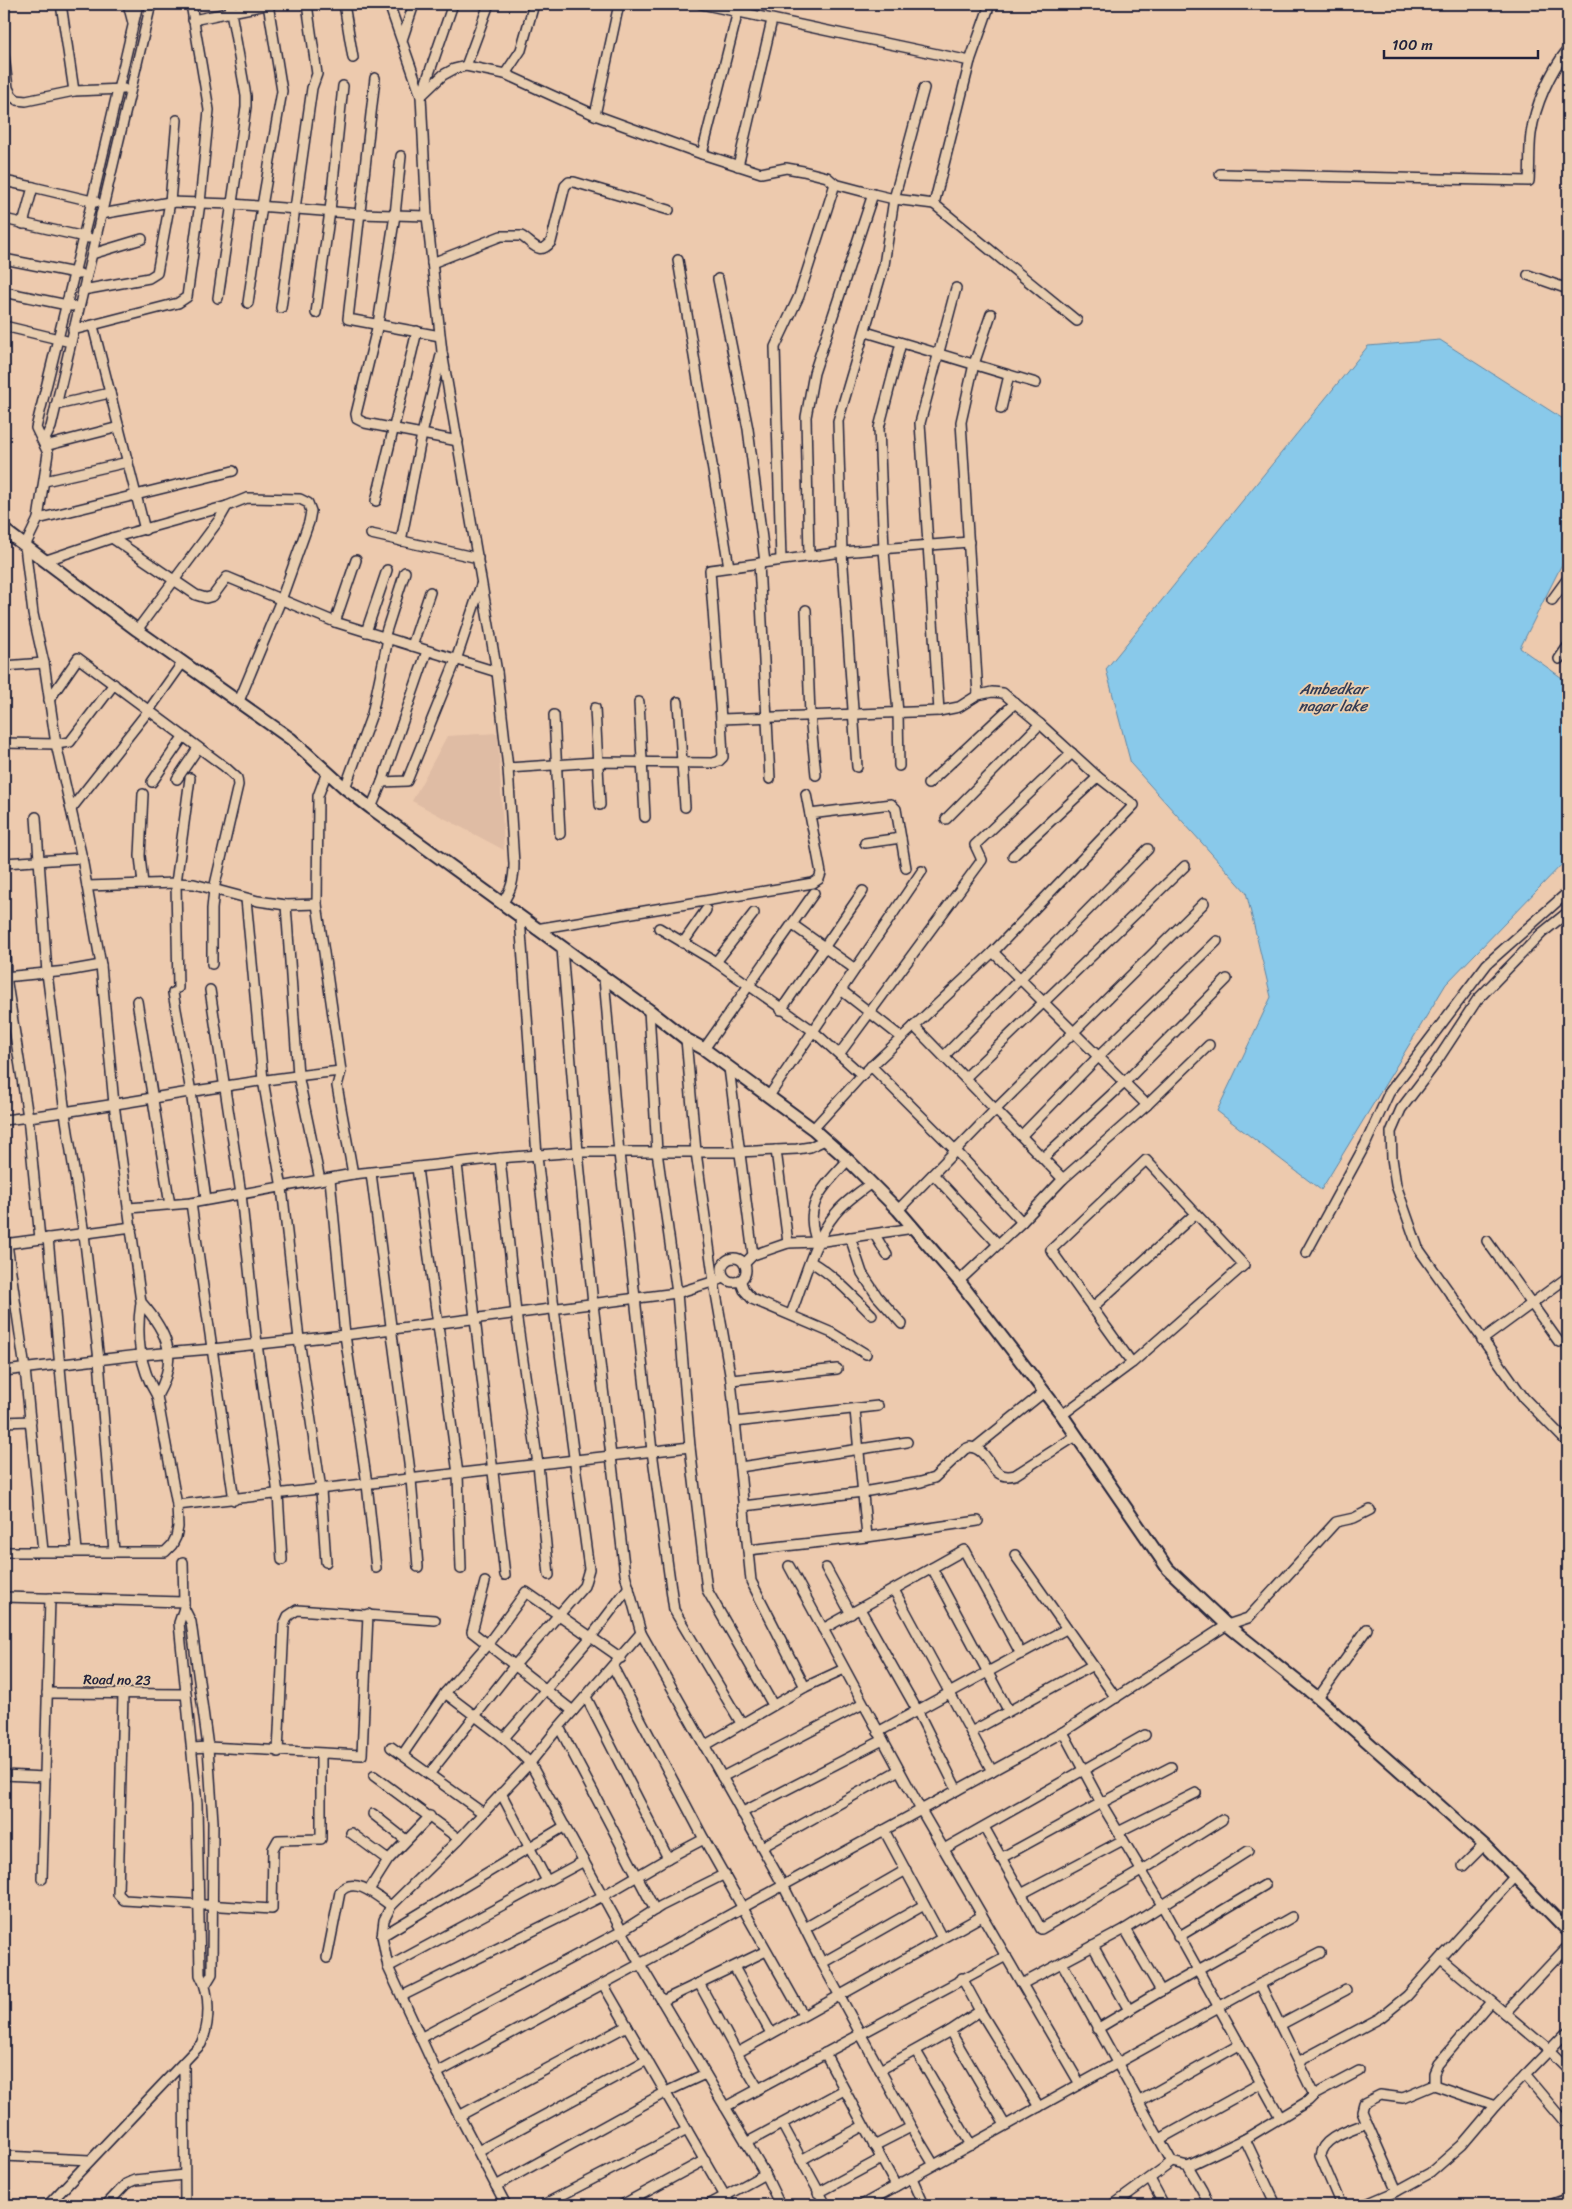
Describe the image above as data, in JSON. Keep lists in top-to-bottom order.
{
  "streets": {
    "street": ["Road no 23"]
  },
  "water": ["Ambedkar nagar lake"],
  "scale_bar": "100 m"
}
